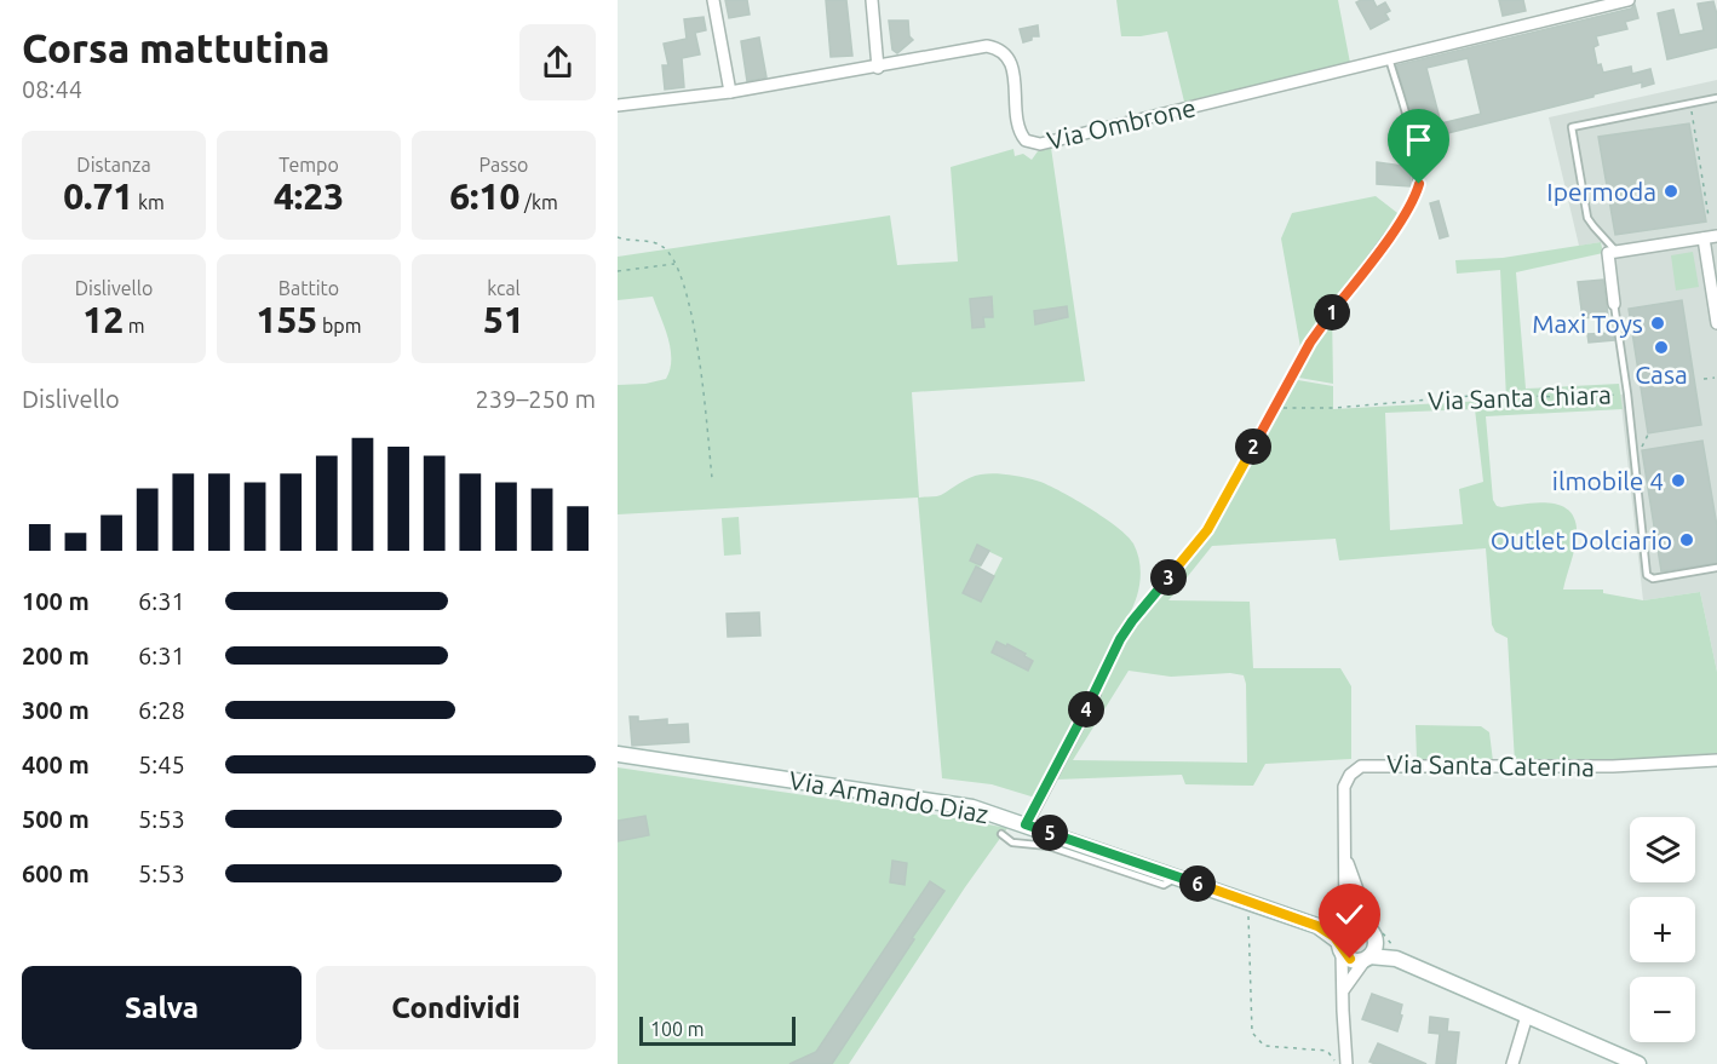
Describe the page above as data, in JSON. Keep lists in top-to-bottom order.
{
  "streets": {
    "street": [
      "Via Ombrone",
      "Via Santa Chiara",
      "Via Santa Caterina",
      "Via Armando Diaz"
    ]
  },
  "crossings": [
    ["Via Santa Caterina", "Via Armando Diaz"]
  ],
  "places": [
    "Ipermoda",
    "Maxi Toys",
    "Casa",
    "ilmobile 4",
    "Outlet Dolciario"
  ],
  "scale_bar": "100 m",
  "page": {
    "heading": ["Corsa mattutina", "08:44"],
    "stats": [
      ["Distanza", "0.71 km"],
      ["Tempo", "4:23"],
      ["Passo", "6:10 /km"],
      ["Dislivello", "12 m"],
      ["Battito", "155 bpm"],
      ["kcal", "51"]
    ],
    "pins": [
      "1",
      "2",
      "3",
      "4",
      "5",
      "6"
    ],
    "chart": ["Dislivello", "239–250 m"],
    "list": [
      {
        "name": "100 m",
        "note": "6:31"
      },
      {
        "name": "200 m",
        "note": "6:31"
      },
      {
        "name": "300 m",
        "note": "6:28"
      },
      {
        "name": "400 m",
        "note": "5:45"
      },
      {
        "name": "500 m",
        "note": "5:53"
      },
      {
        "name": "600 m",
        "note": "5:53"
      }
    ],
    "map_buttons": ["+", "−"],
    "buttons": ["Salva", "Condividi"],
    "scale": "100 m"
  }
}
